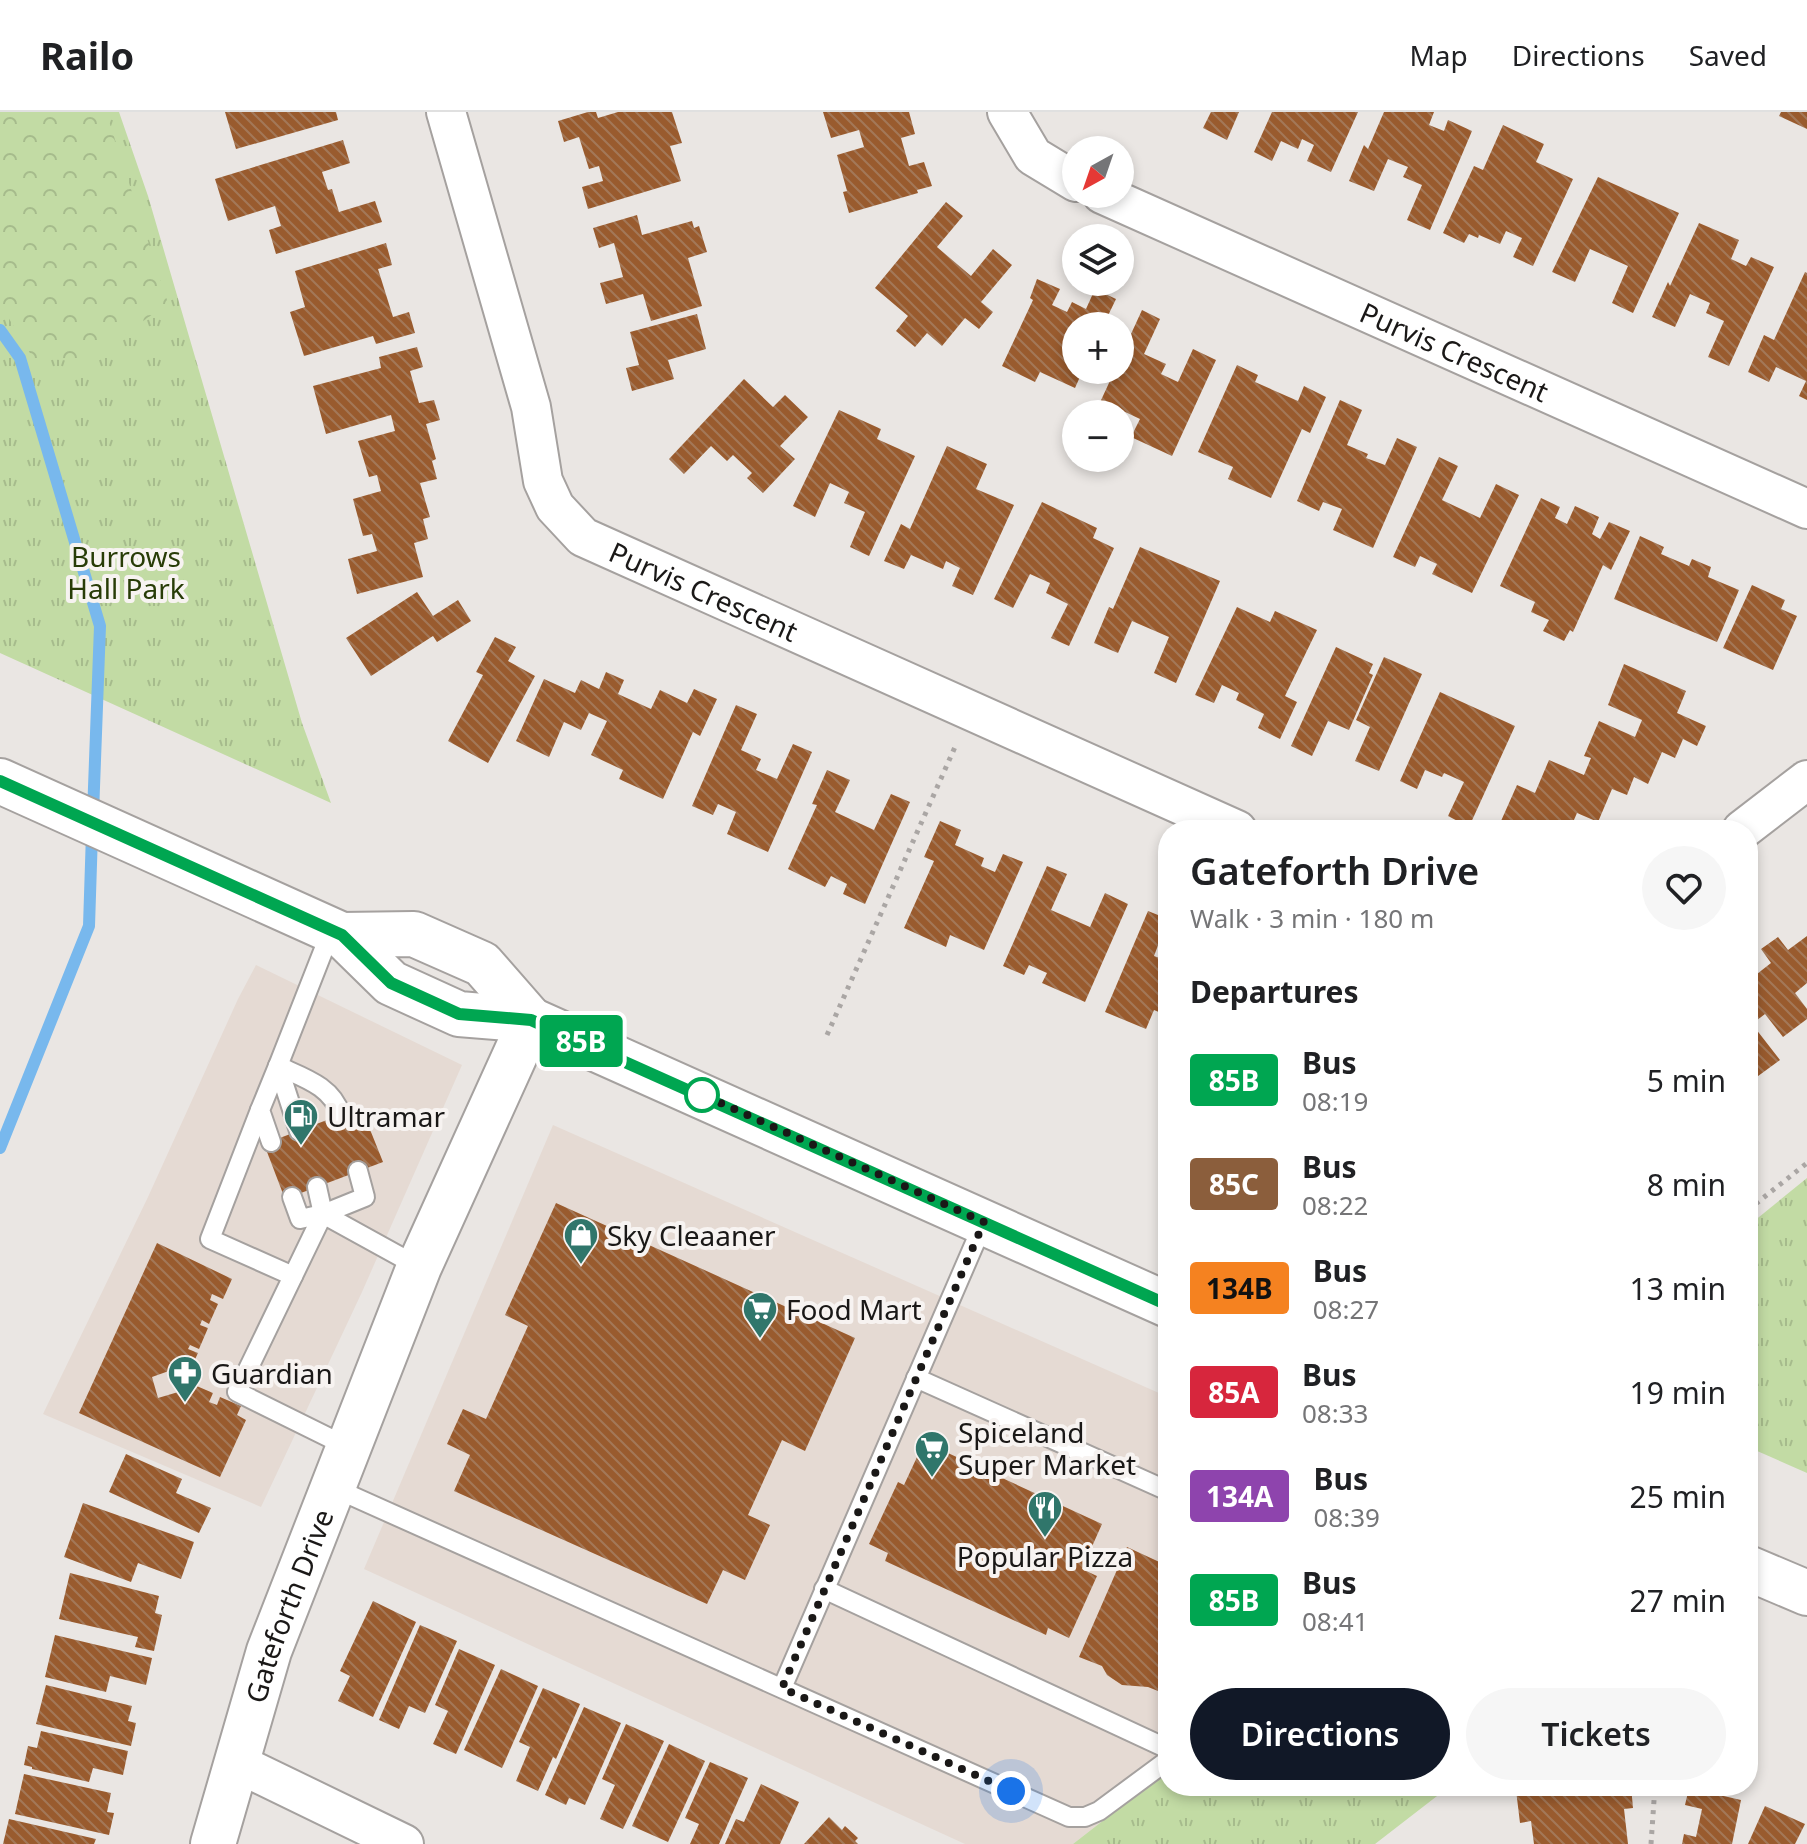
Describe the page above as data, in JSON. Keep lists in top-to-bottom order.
{
  "streets": {
    "main road": ["Gateforth Drive"],
    "street": ["Purvis Crescent"]
  },
  "parks": ["Burrows Hall Park"],
  "places": {
    "fuel station": ["Ultramar"],
    "shop": ["Sky Cleaaner"],
    "supermarket": ["Food Mart", "Spiceland Super Market"],
    "pharmacy": ["Guardian"],
    "restaurant": ["Popular Pizza"]
  },
  "lines": ["bus line 85B"],
  "north": "bottom left",
  "page": {
    "header": "Railo",
    "nav": ["Map", "Directions", "Saved"],
    "on_map": "85B",
    "map_buttons": ["+", "−"],
    "heading": [
      ["Gateforth Drive", "Walk · 3 min · 180 m"],
      "Departures"
    ],
    "list": [
      {
        "mark": "85B",
        "name": "Bus",
        "note": "08:19",
        "value": "5 min"
      },
      {
        "mark": "85C",
        "name": "Bus",
        "note": "08:22",
        "value": "8 min"
      },
      {
        "mark": "134B",
        "name": "Bus",
        "note": "08:27",
        "value": "13 min"
      },
      {
        "mark": "85A",
        "name": "Bus",
        "note": "08:33",
        "value": "19 min"
      },
      {
        "mark": "134A",
        "name": "Bus",
        "note": "08:39",
        "value": "25 min"
      },
      {
        "mark": "85B",
        "name": "Bus",
        "note": "08:41",
        "value": "27 min"
      }
    ],
    "buttons": ["Directions", "Tickets"]
  }
}
